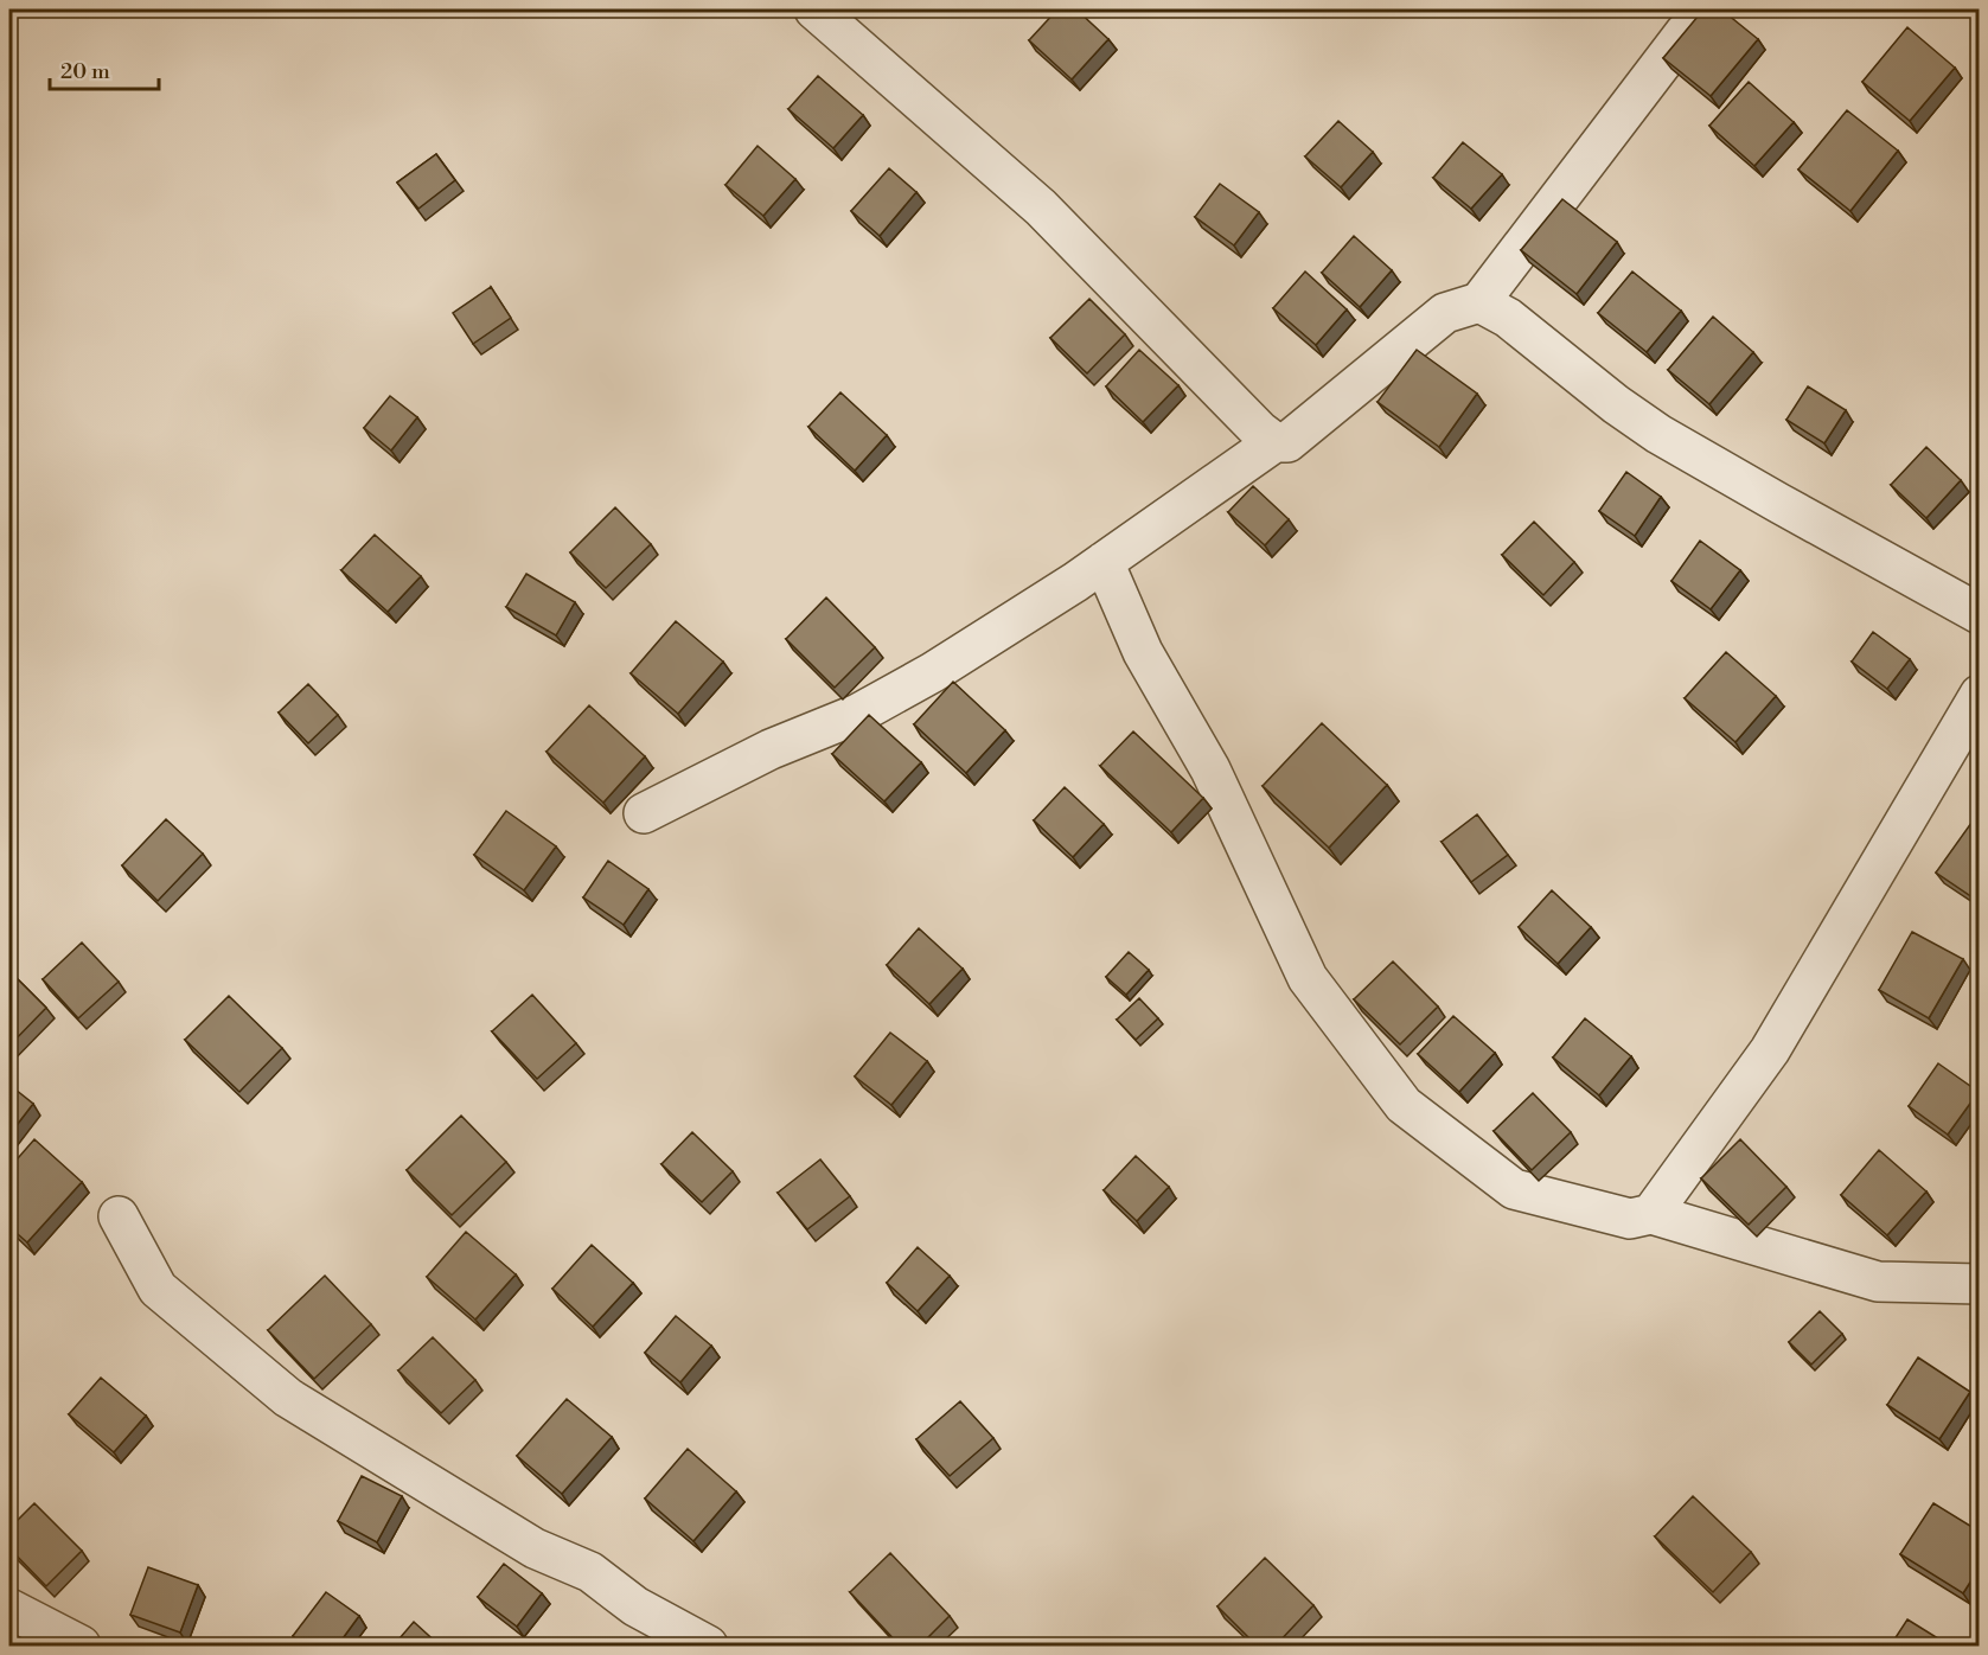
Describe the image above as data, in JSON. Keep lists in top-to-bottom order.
{
  "scale_bar": "20 m"
}
